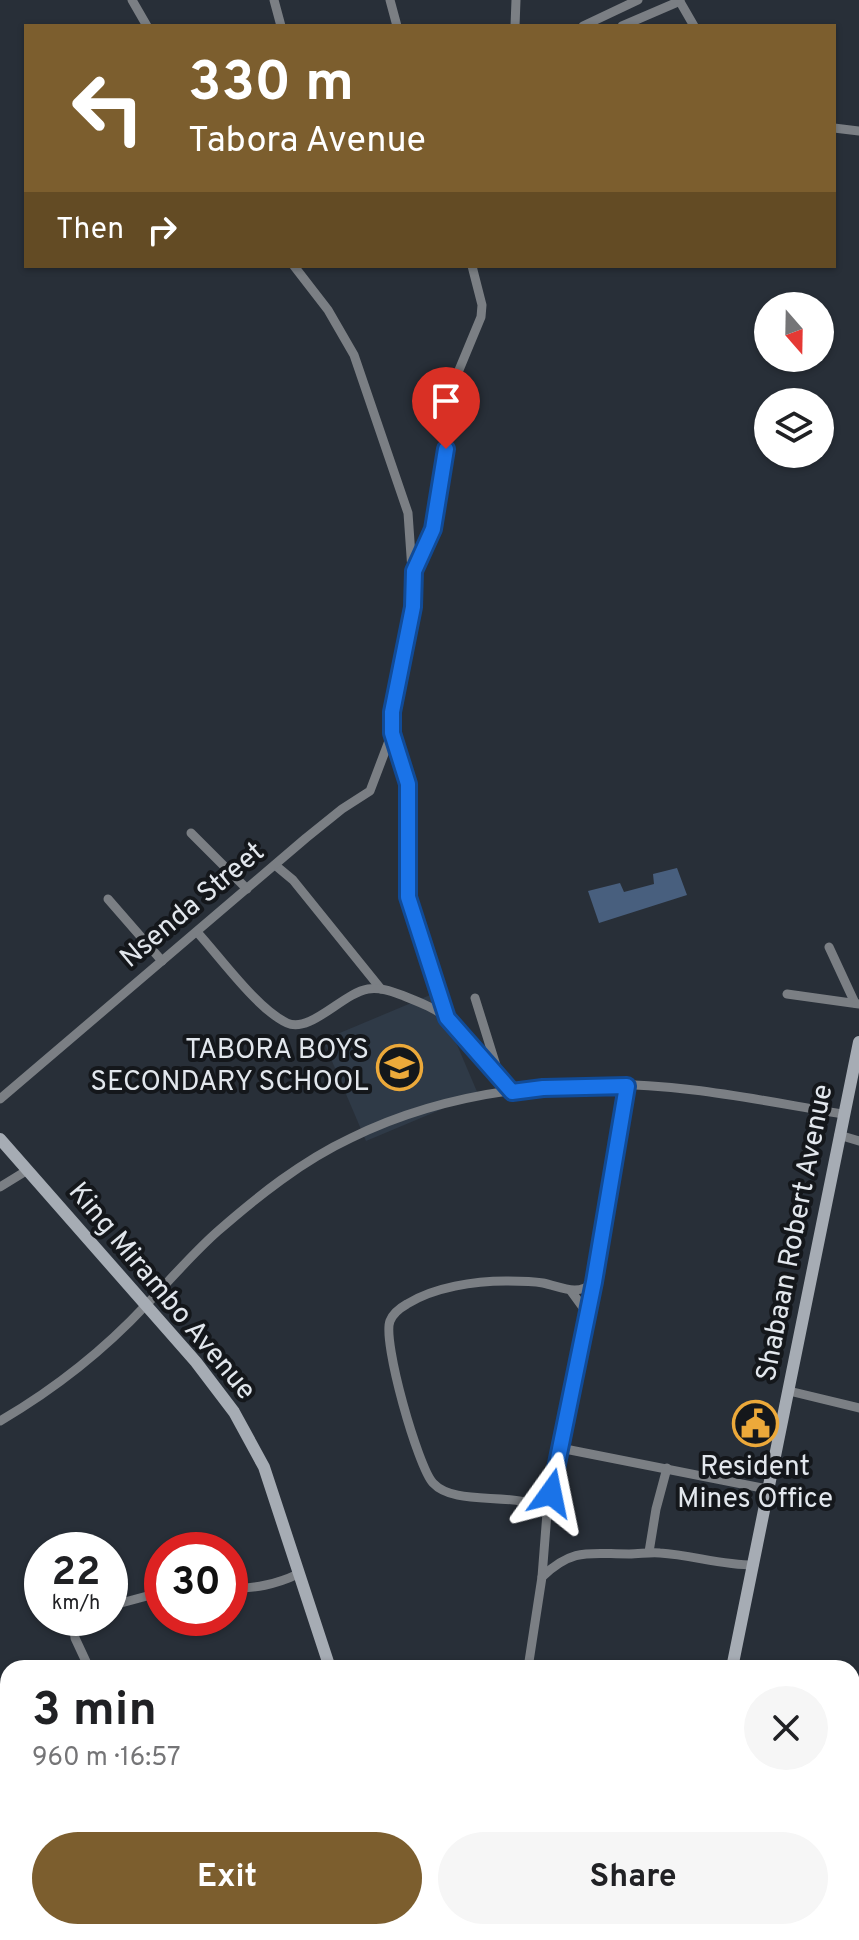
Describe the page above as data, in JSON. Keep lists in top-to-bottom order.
{
  "streets": {
    "street": ["Nsenda Street", "Shabaan Robert Avenue", "King Mirambo Avenue"]
  },
  "places": {
    "school or university": ["TABORA BOYS SECONDARY SCHOOL"],
    "public building": ["Resident Mines Office"]
  },
  "north": "bottom",
  "page": {
    "turn": ["330 m", "Tabora Avenue"],
    "then": "Then",
    "speed": "22 km/h",
    "limit": "30",
    "heading": ["3 min", "960 m · 16:57"],
    "buttons": ["Exit", "Share"]
  }
}
